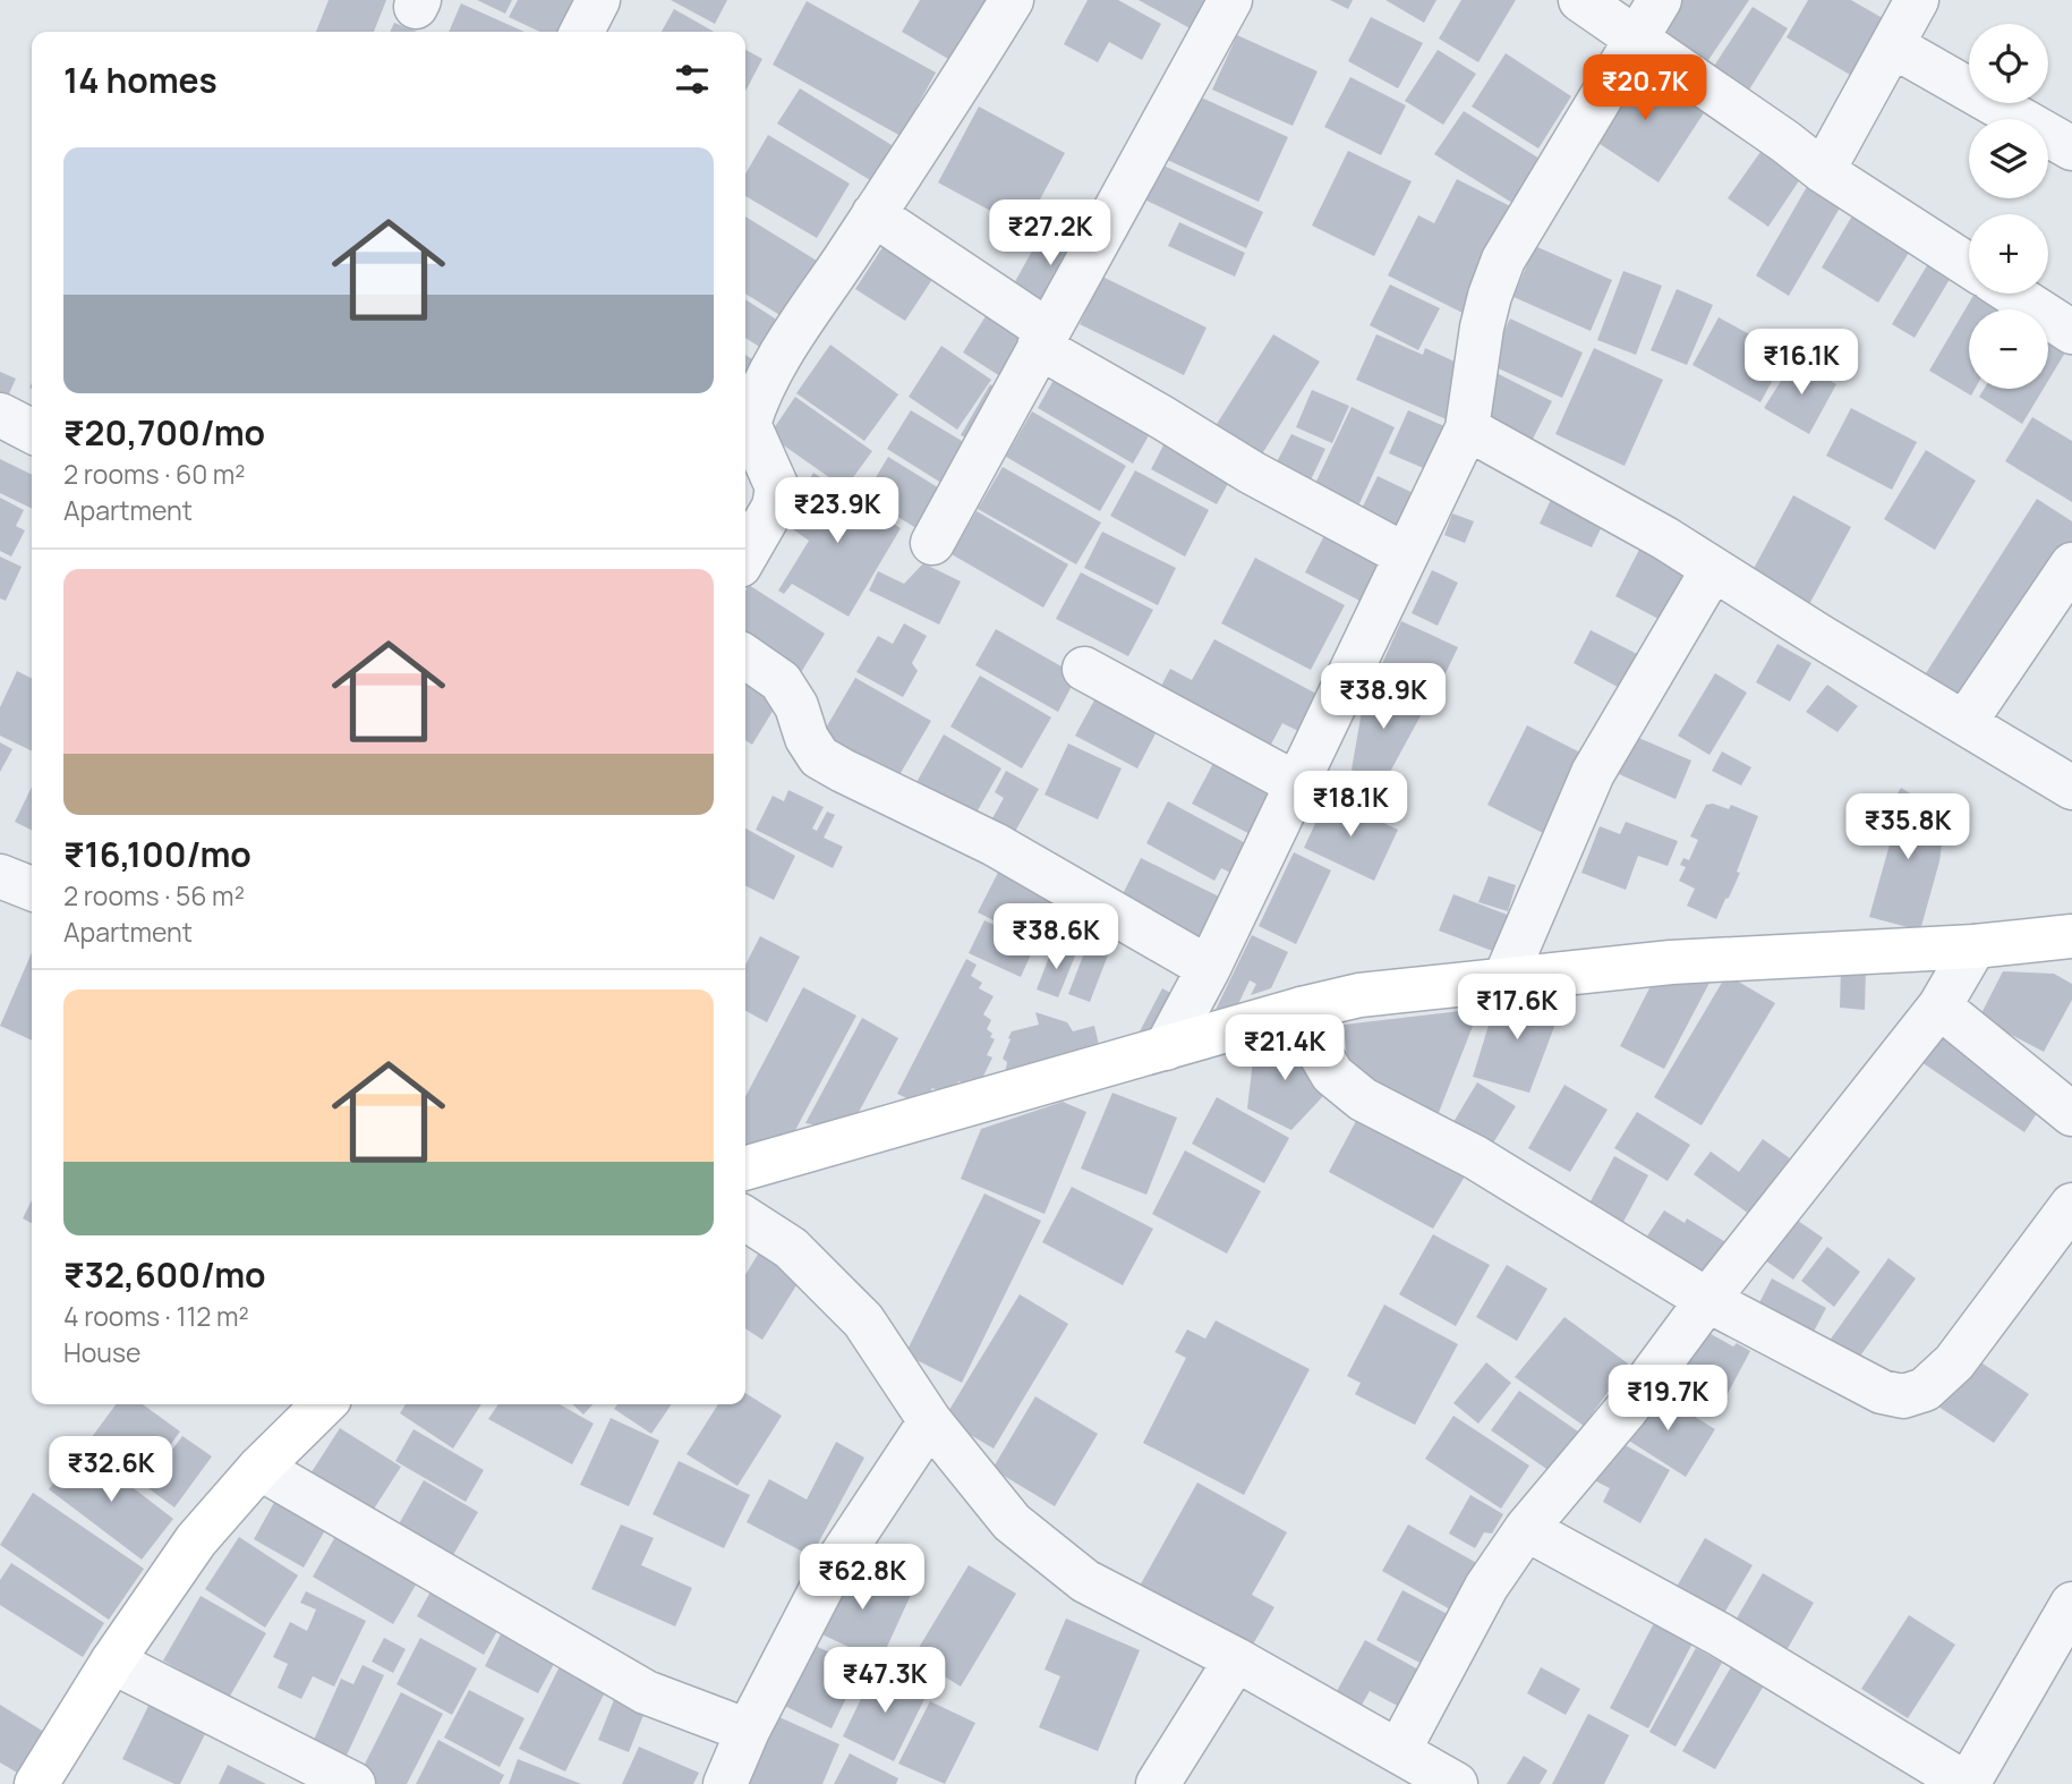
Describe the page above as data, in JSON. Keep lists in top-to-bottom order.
{
  "page": {
    "map_buttons": ["+", "−"],
    "heading": "14 homes",
    "price": [
      "₹20.7K",
      "₹27.2K",
      "₹16.1K",
      "₹23.9K",
      "₹38.9K",
      "₹18.1K",
      "₹35.8K",
      "₹38.6K",
      "₹17.6K",
      "₹21.4K",
      "₹19.7K",
      "₹32.6K",
      "₹62.8K",
      "₹47.3K"
    ],
    "list": [
      {
        "name": "₹20,700/mo",
        "note": "2 rooms · 60 m² · Apartment"
      },
      {
        "name": "₹16,100/mo",
        "note": "2 rooms · 56 m² · Apartment"
      },
      {
        "name": "₹32,600/mo",
        "note": "4 rooms · 112 m² · House"
      }
    ]
  }
}
